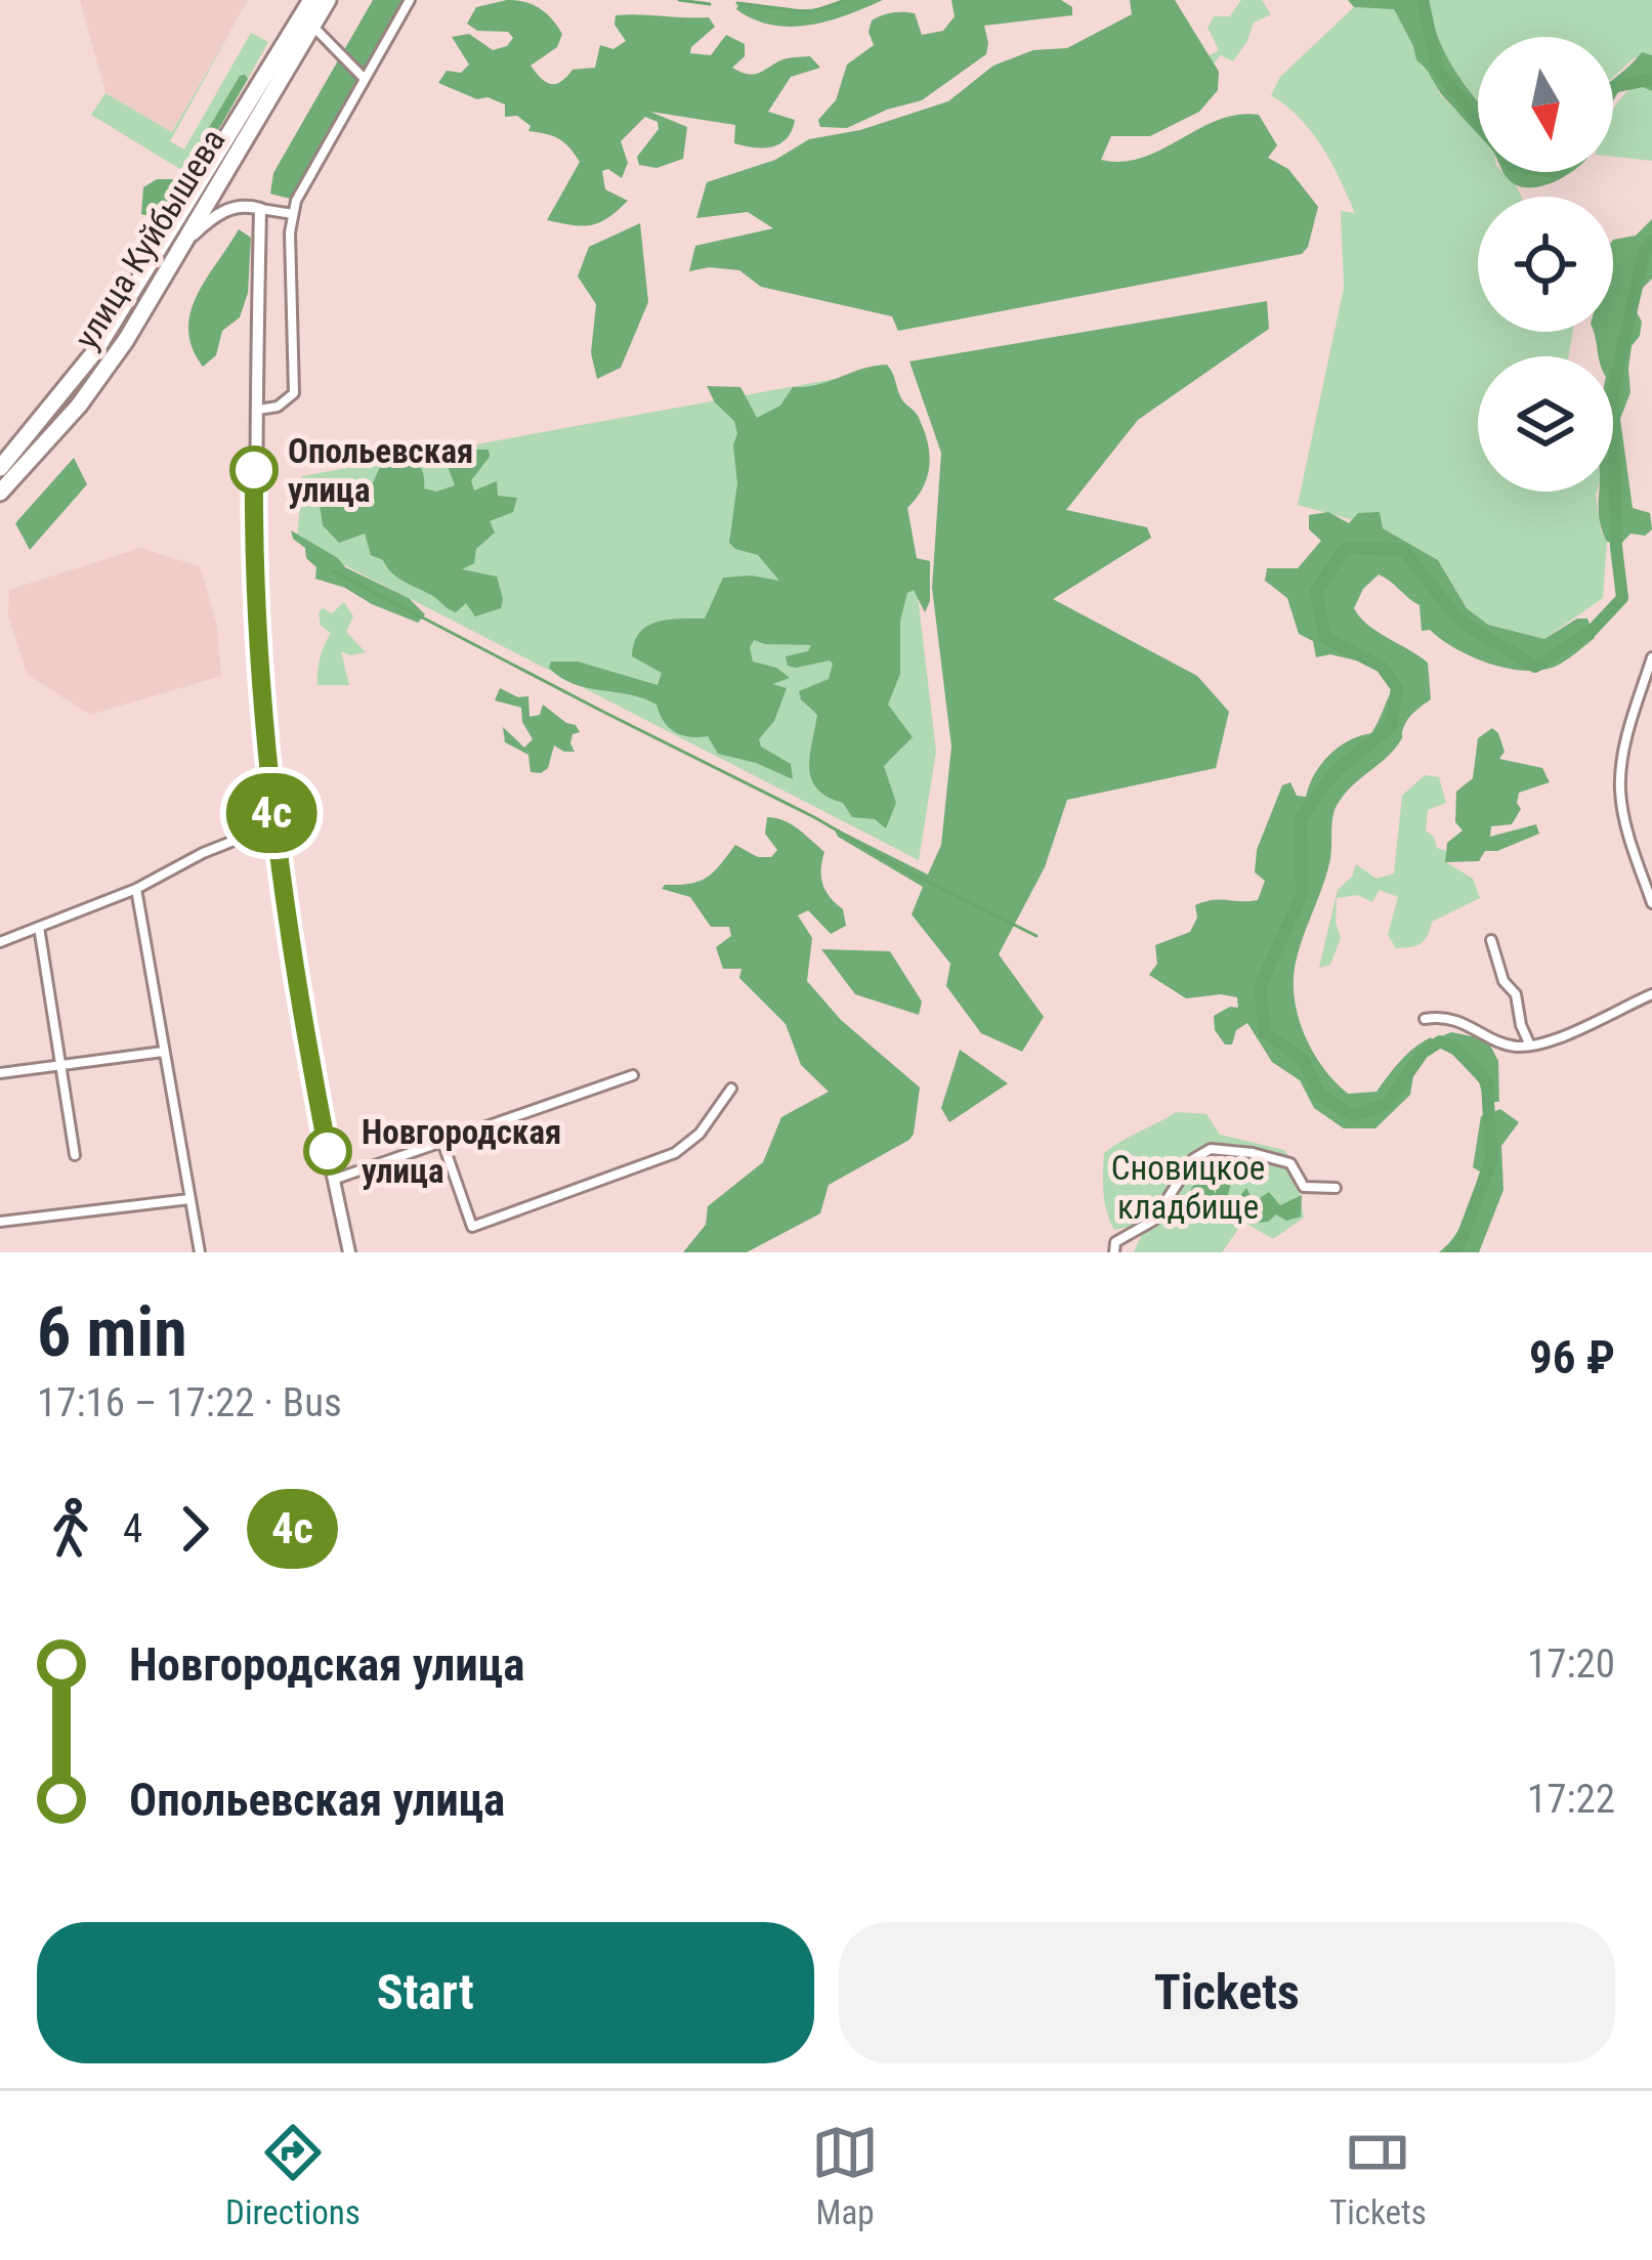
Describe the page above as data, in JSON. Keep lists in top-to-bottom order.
{
  "streets": {
    "highway": ["улица Куйбышева"]
  },
  "parks": ["Сновицкое кладбище"],
  "places": ["Опольевская улица", "Новгородская улица"],
  "lines": ["bus line 4с"],
  "north": "bottom",
  "page": {
    "on_map": "4с",
    "heading": ["6 min", "17:16 – 17:22 · Bus", "96 ₽"],
    "legs": ["4", "4с"],
    "list": [
      {
        "name": "Новгородская улица",
        "value": "17:20"
      },
      {
        "name": "Опольевская улица",
        "value": "17:22"
      }
    ],
    "buttons": ["Start", "Tickets"],
    "tabs": ["Directions", "Map", "Tickets"]
  }
}
